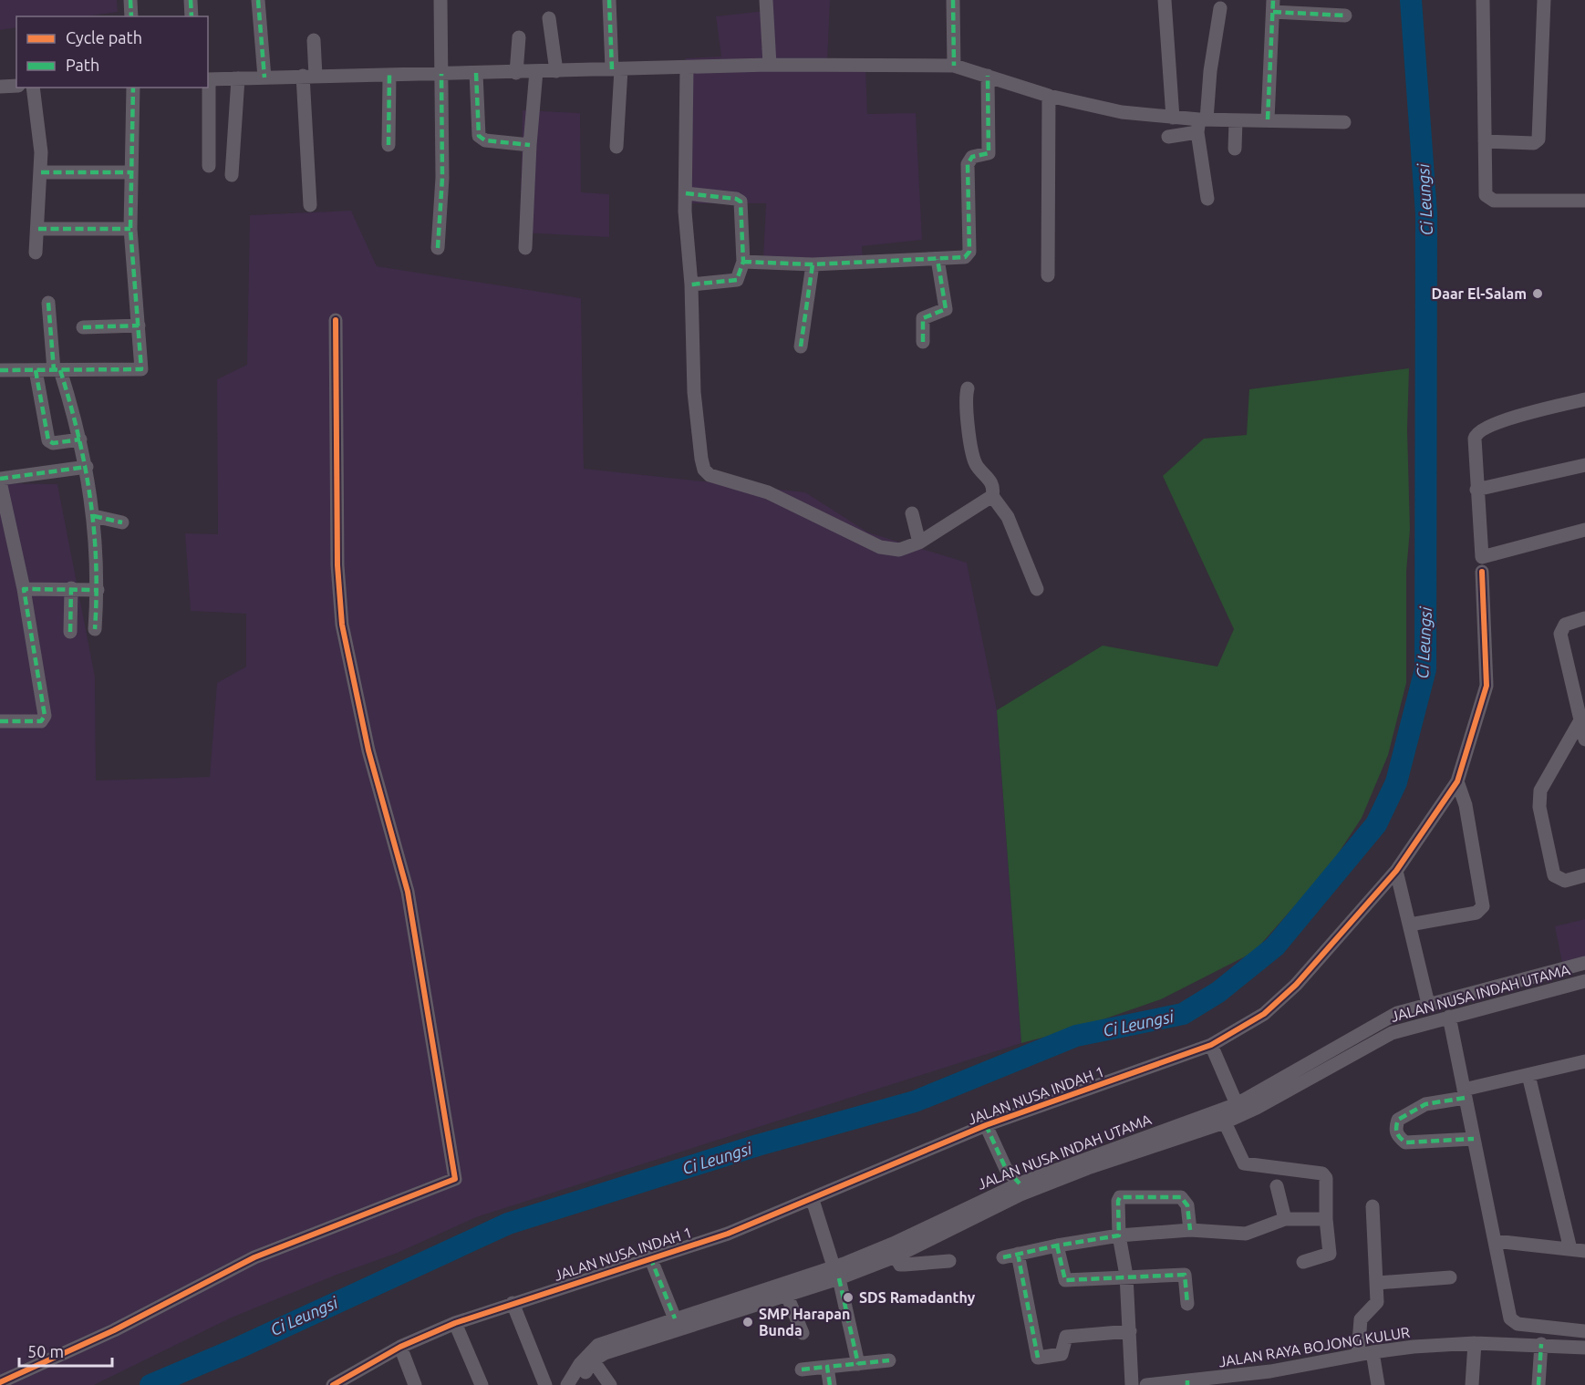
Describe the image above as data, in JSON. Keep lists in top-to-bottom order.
{
  "streets": {
    "street": ["JALAN NUSA INDAH UTAMA", "JALAN NUSA INDAH 1", "JALAN RAYA BOJONG KULUR"]
  },
  "water": ["Ci Leungsi"],
  "places": ["Daar El-Salam", "SDS Ramadanthy", "SMP Harapan Bunda"],
  "legend": ["Cycle path", "Path"],
  "scale_bar": "50 m"
}
